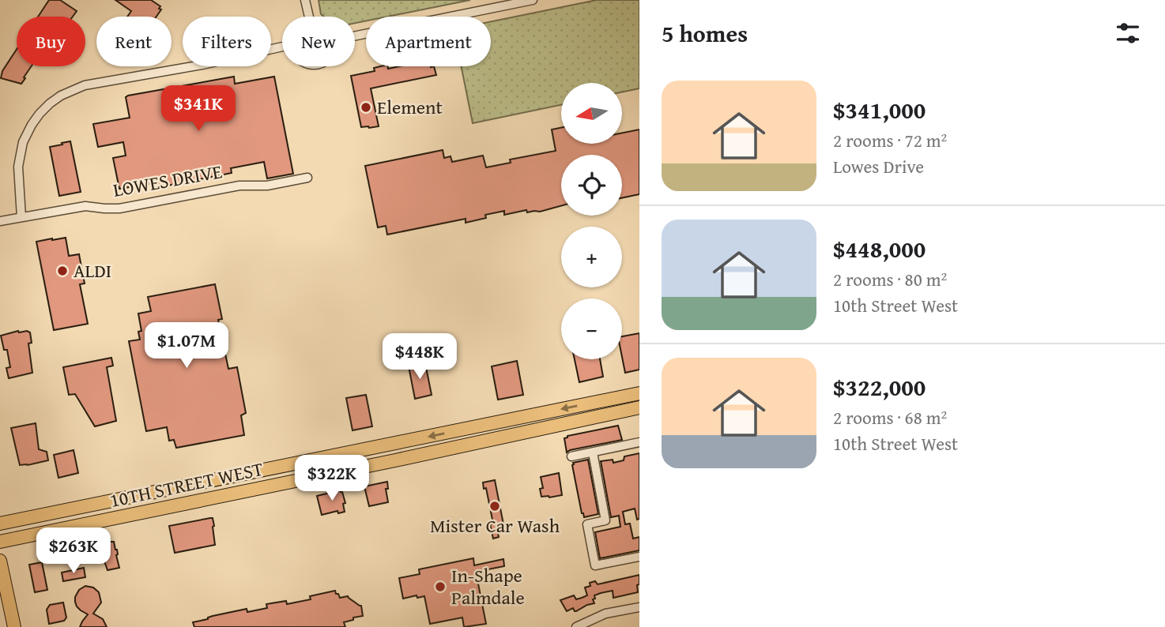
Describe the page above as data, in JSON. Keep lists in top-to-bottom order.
{
  "streets": {
    "main road": ["10TH STREET WEST"],
    "street": ["LOWES DRIVE"]
  },
  "places": [
    "Element",
    "ALDI",
    "Mister Car Wash",
    "In-Shape Palmdale"
  ],
  "north": "left",
  "page": {
    "heading": "5 homes",
    "chip": [
      "Buy",
      "Rent",
      "Filters",
      "New",
      "Apartment"
    ],
    "list": [
      {
        "name": "$341,000",
        "note": "2 rooms · 72 m² · Lowes Drive"
      },
      {
        "name": "$448,000",
        "note": "2 rooms · 80 m² · 10th Street West"
      },
      {
        "name": "$322,000",
        "note": "2 rooms · 68 m² · 10th Street West"
      }
    ],
    "map_buttons": ["+", "−"],
    "price": [
      "$341K",
      "$1.07M",
      "$448K",
      "$322K",
      "$263K"
    ]
  }
}
